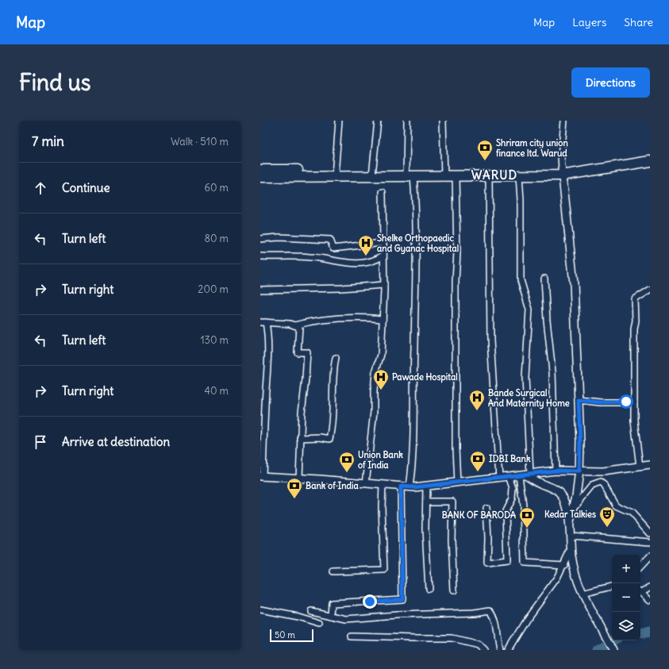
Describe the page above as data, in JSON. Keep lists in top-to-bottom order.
{
  "districts": ["WARUD"],
  "places": {
    "bank": [
      "Shriram city union finance ltd. Warud",
      "IDBI Bank",
      "Union Bank of India",
      "Bank of India",
      "BANK OF BARODA"
    ],
    "hospital": ["Shelke Orthopaedic and Gyanac Hospital", "Pawade Hospital", "Bande Surgical And Maternity Home"],
    "theatre": ["Kedar Talkies"]
  },
  "scale_bar": "50 m",
  "page": {
    "header": "Map",
    "nav": ["Map", "Layers", "Share"],
    "buttons": "Directions",
    "title": "Find us",
    "heading": ["7 min", "Walk · 510 m"],
    "list": [
      ["Continue", "60 m"],
      ["Turn left", "80 m"],
      ["Turn right", "200 m"],
      ["Turn left", "130 m"],
      ["Turn right", "40 m"],
      "Arrive at destination"
    ],
    "map_buttons": ["+", "−"],
    "scale": "50 m"
  }
}
